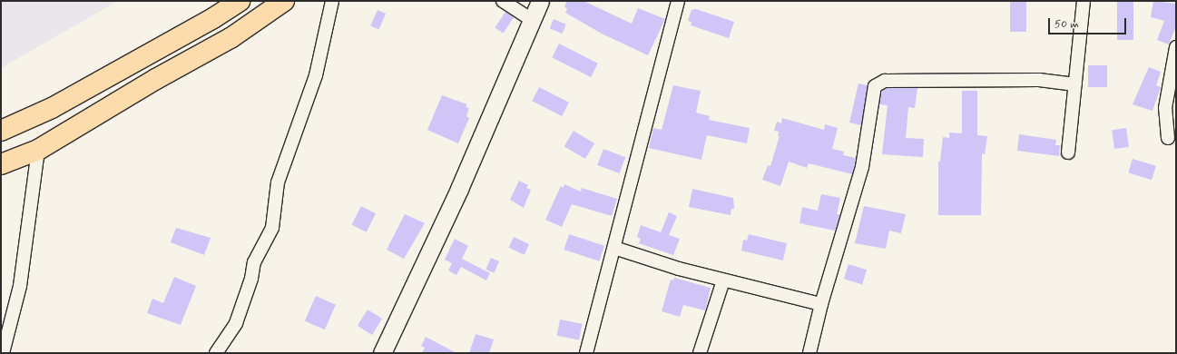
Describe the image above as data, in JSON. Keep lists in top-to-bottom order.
{
  "scale_bar": "50 m"
}
